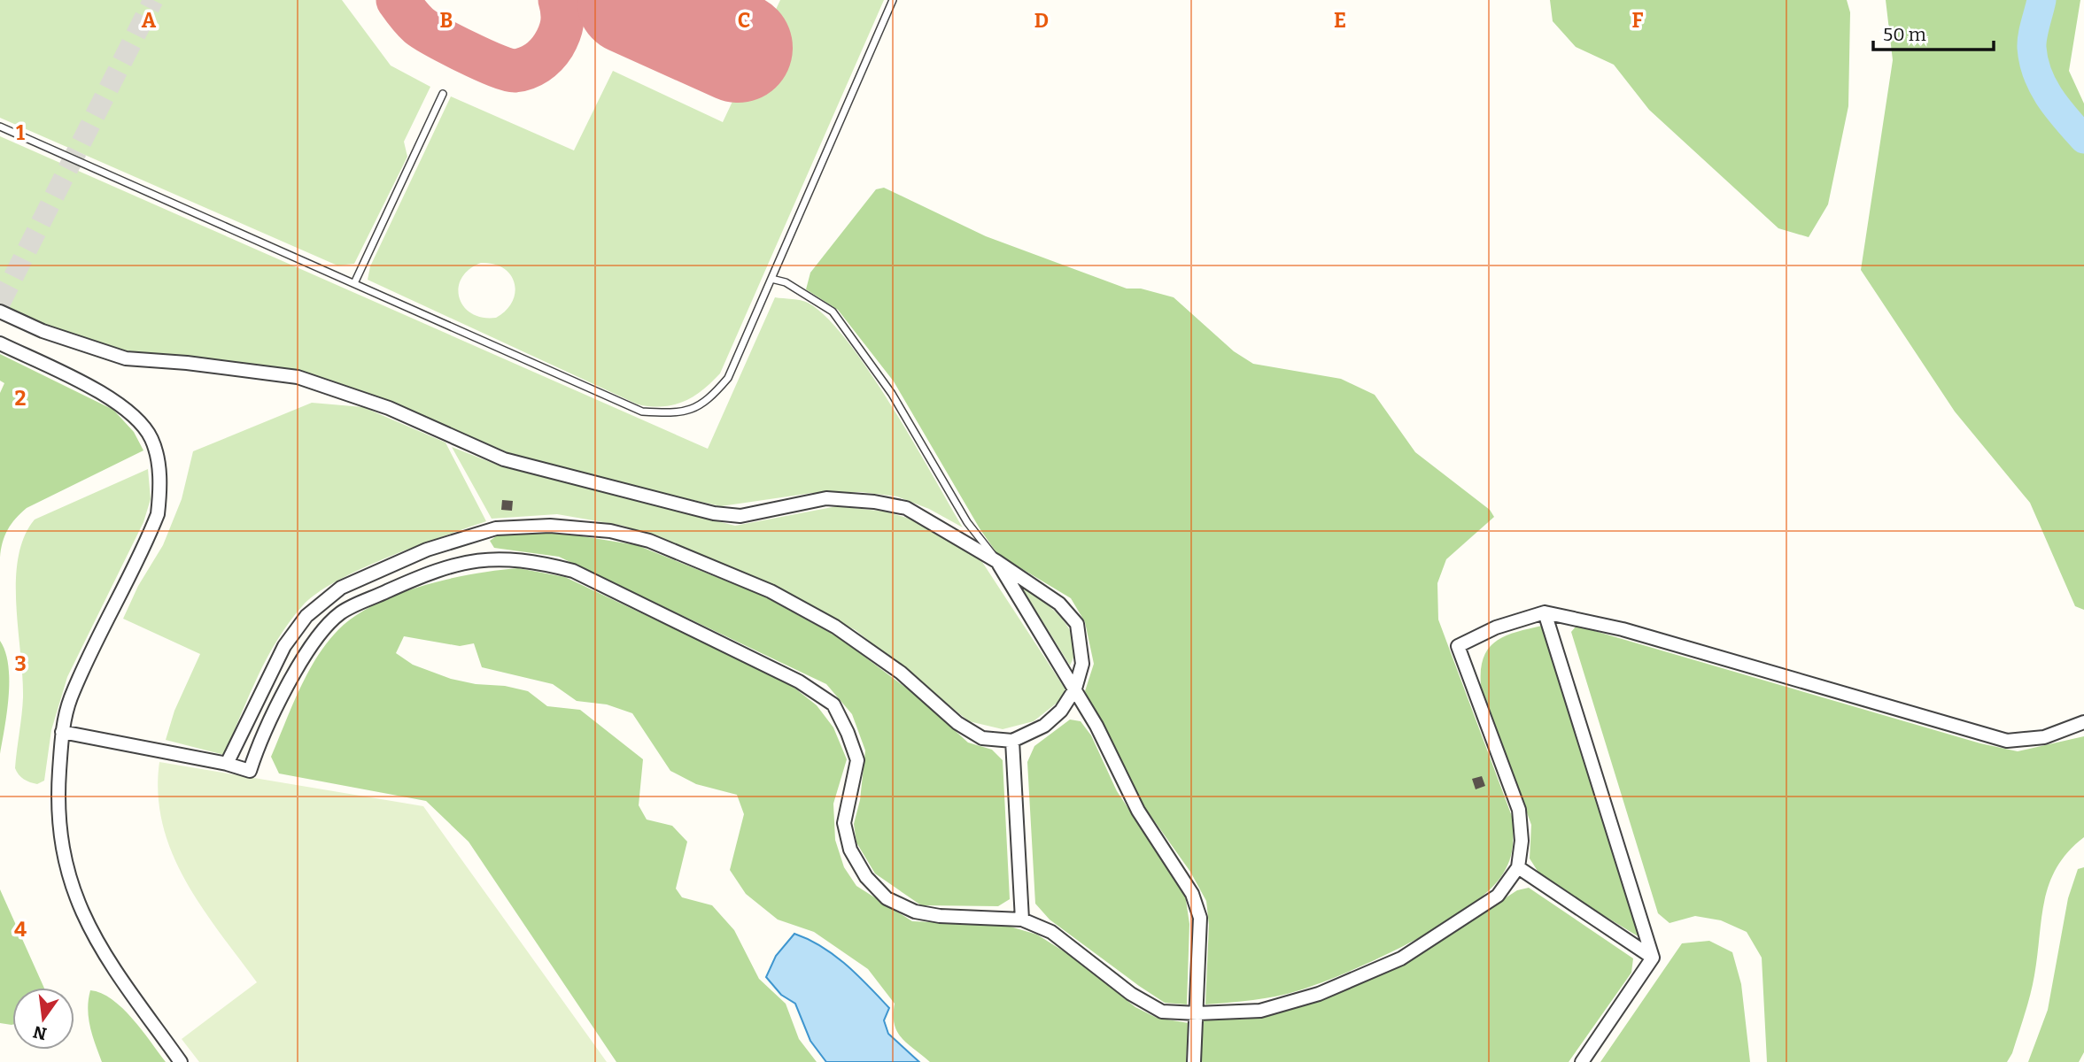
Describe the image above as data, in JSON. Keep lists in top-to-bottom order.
{
  "scale_bar": "50 m",
  "north": "bottom",
  "grid": {
    "columns": [
      "A",
      "B",
      "C",
      "D",
      "E",
      "F"
    ],
    "rows": [
      "1",
      "2",
      "3",
      "4"
    ]
  }
}
